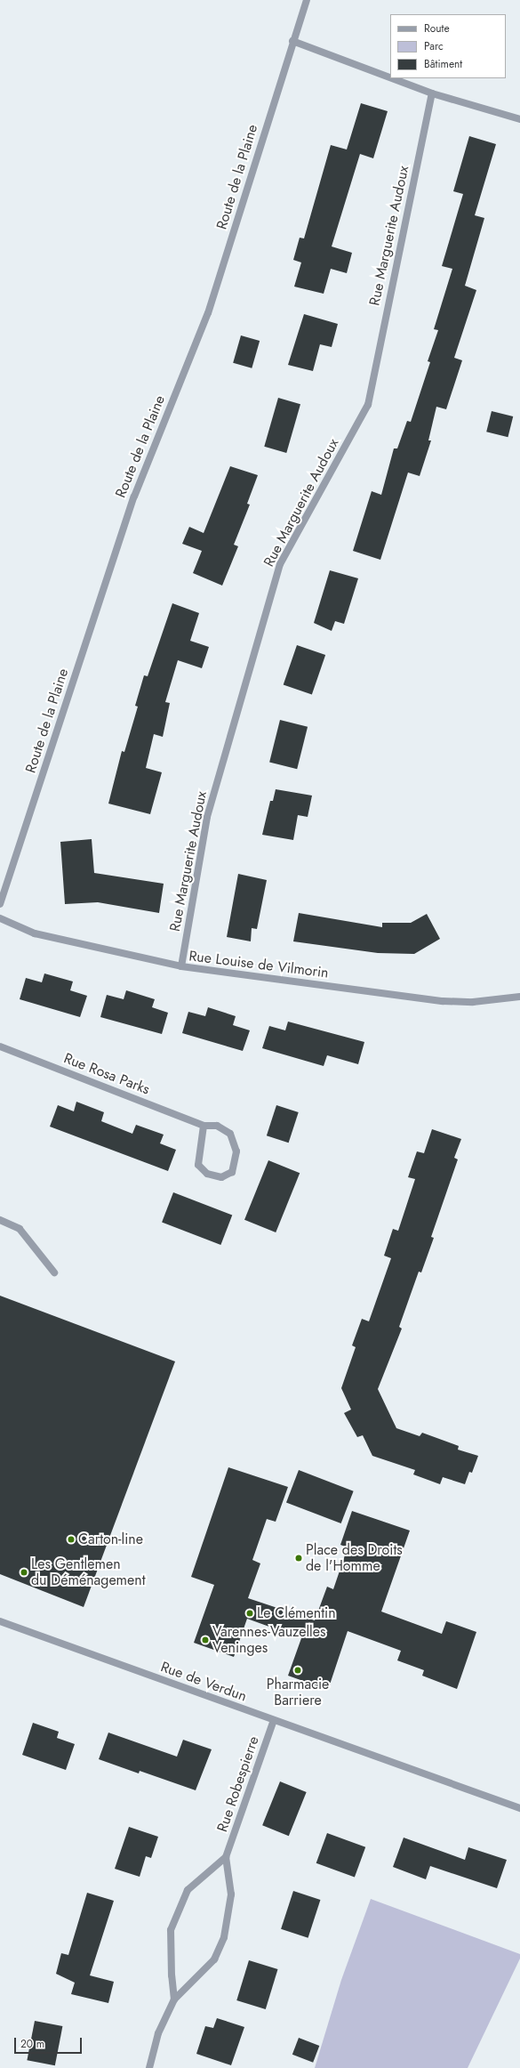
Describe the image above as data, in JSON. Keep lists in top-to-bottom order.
{
  "streets": {
    "street": [
      "Route de la Plaine",
      "Rue Marguerite Audoux",
      "Rue Louise de Vilmorin",
      "Rue Rosa Parks",
      "Rue de Verdun",
      "Rue Robespierre"
    ]
  },
  "crossings": [
    ["Rue Marguerite Audoux", "Rue Louise de Vilmorin"],
    ["Rue de Verdun", "Rue Robespierre"]
  ],
  "places": [
    "Carton-line",
    "Place des Droits de l'Homme",
    "Les Gentlemen du Déménagement",
    "Le Clémentin",
    "Varennes-Vauzelles Veninges",
    "Pharmacie Barriere"
  ],
  "legend": ["Route", "Parc", "Bâtiment"],
  "scale_bar": "20 m"
}
